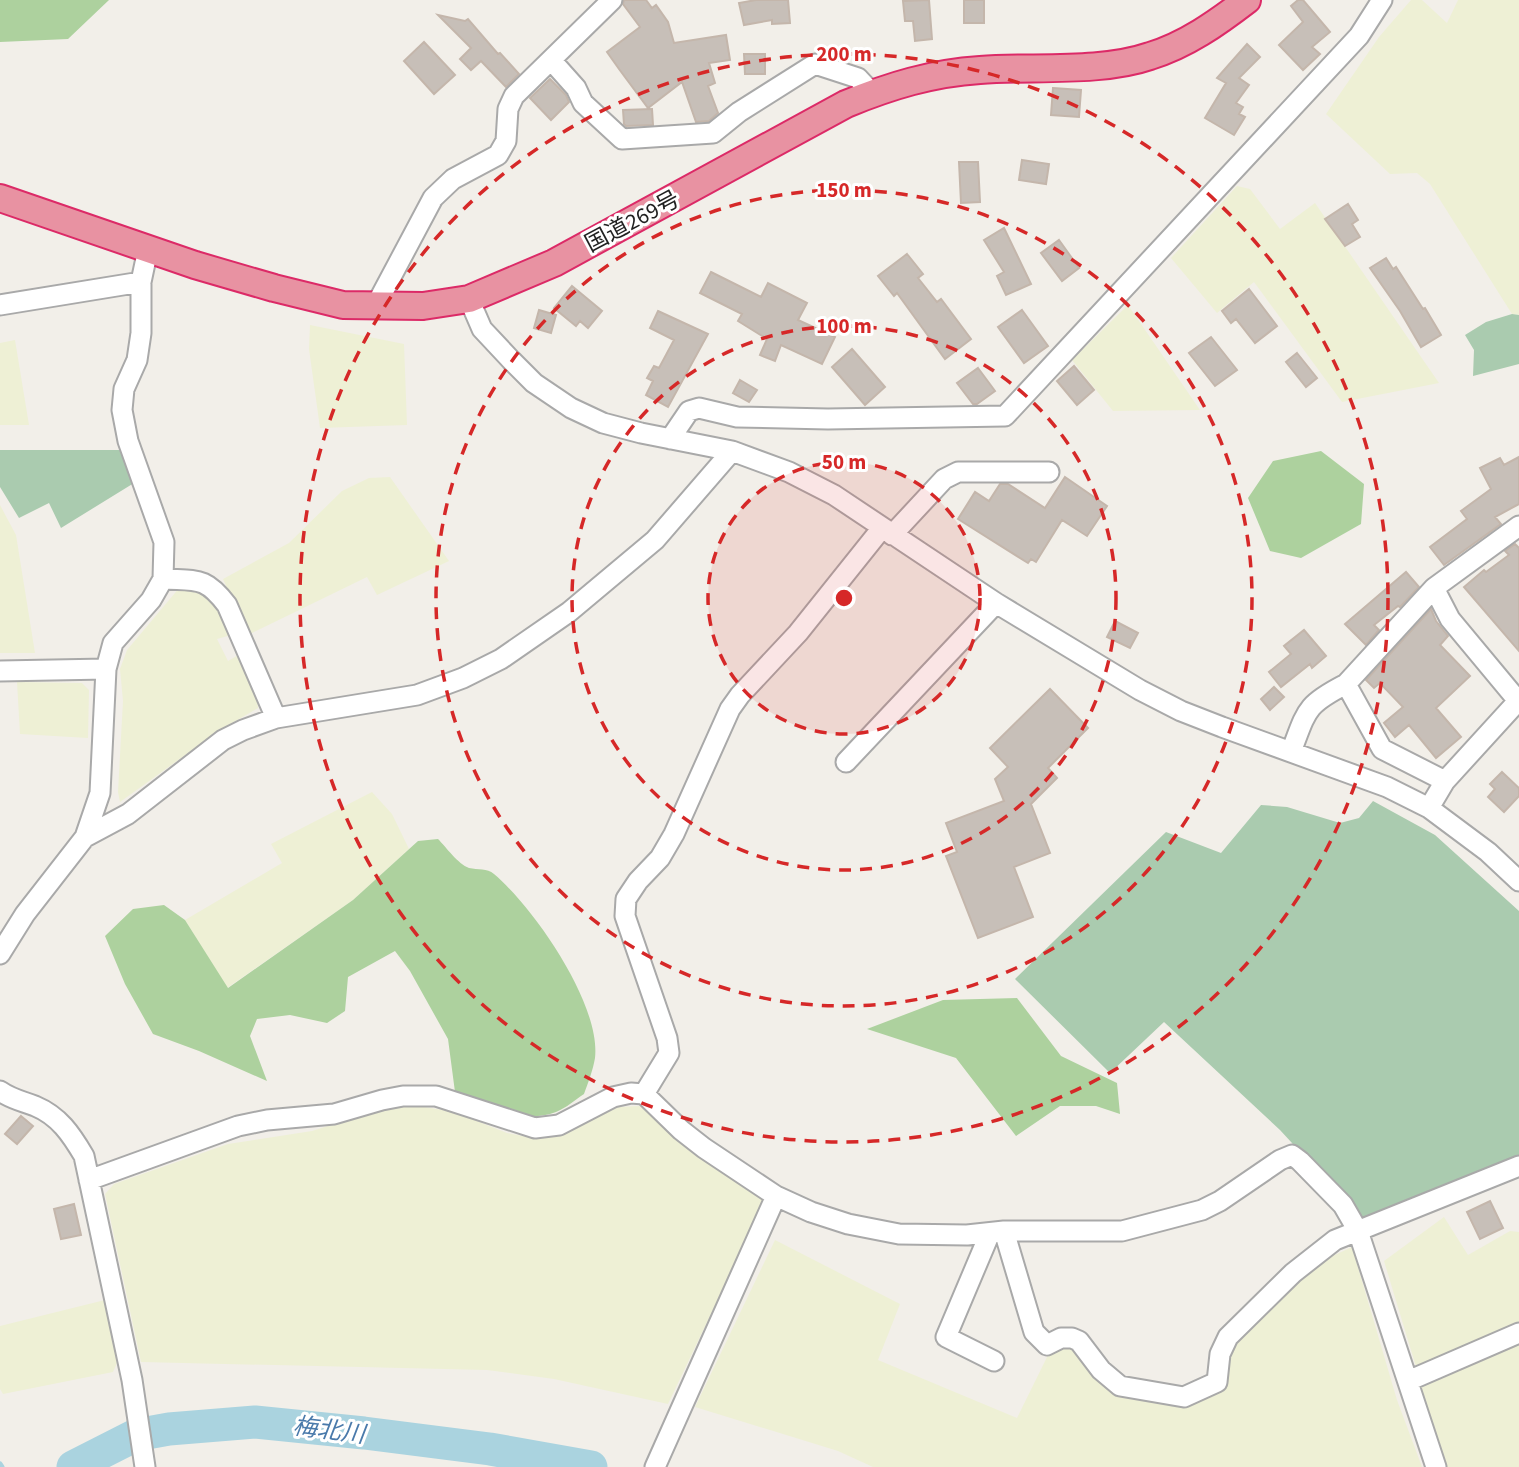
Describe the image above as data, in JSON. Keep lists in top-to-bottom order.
{
  "streets": {
    "highway": ["国道269号"]
  },
  "water": ["梅北川"],
  "rings": [
    "200 m",
    "150 m",
    "100 m",
    "50 m"
  ]
}
